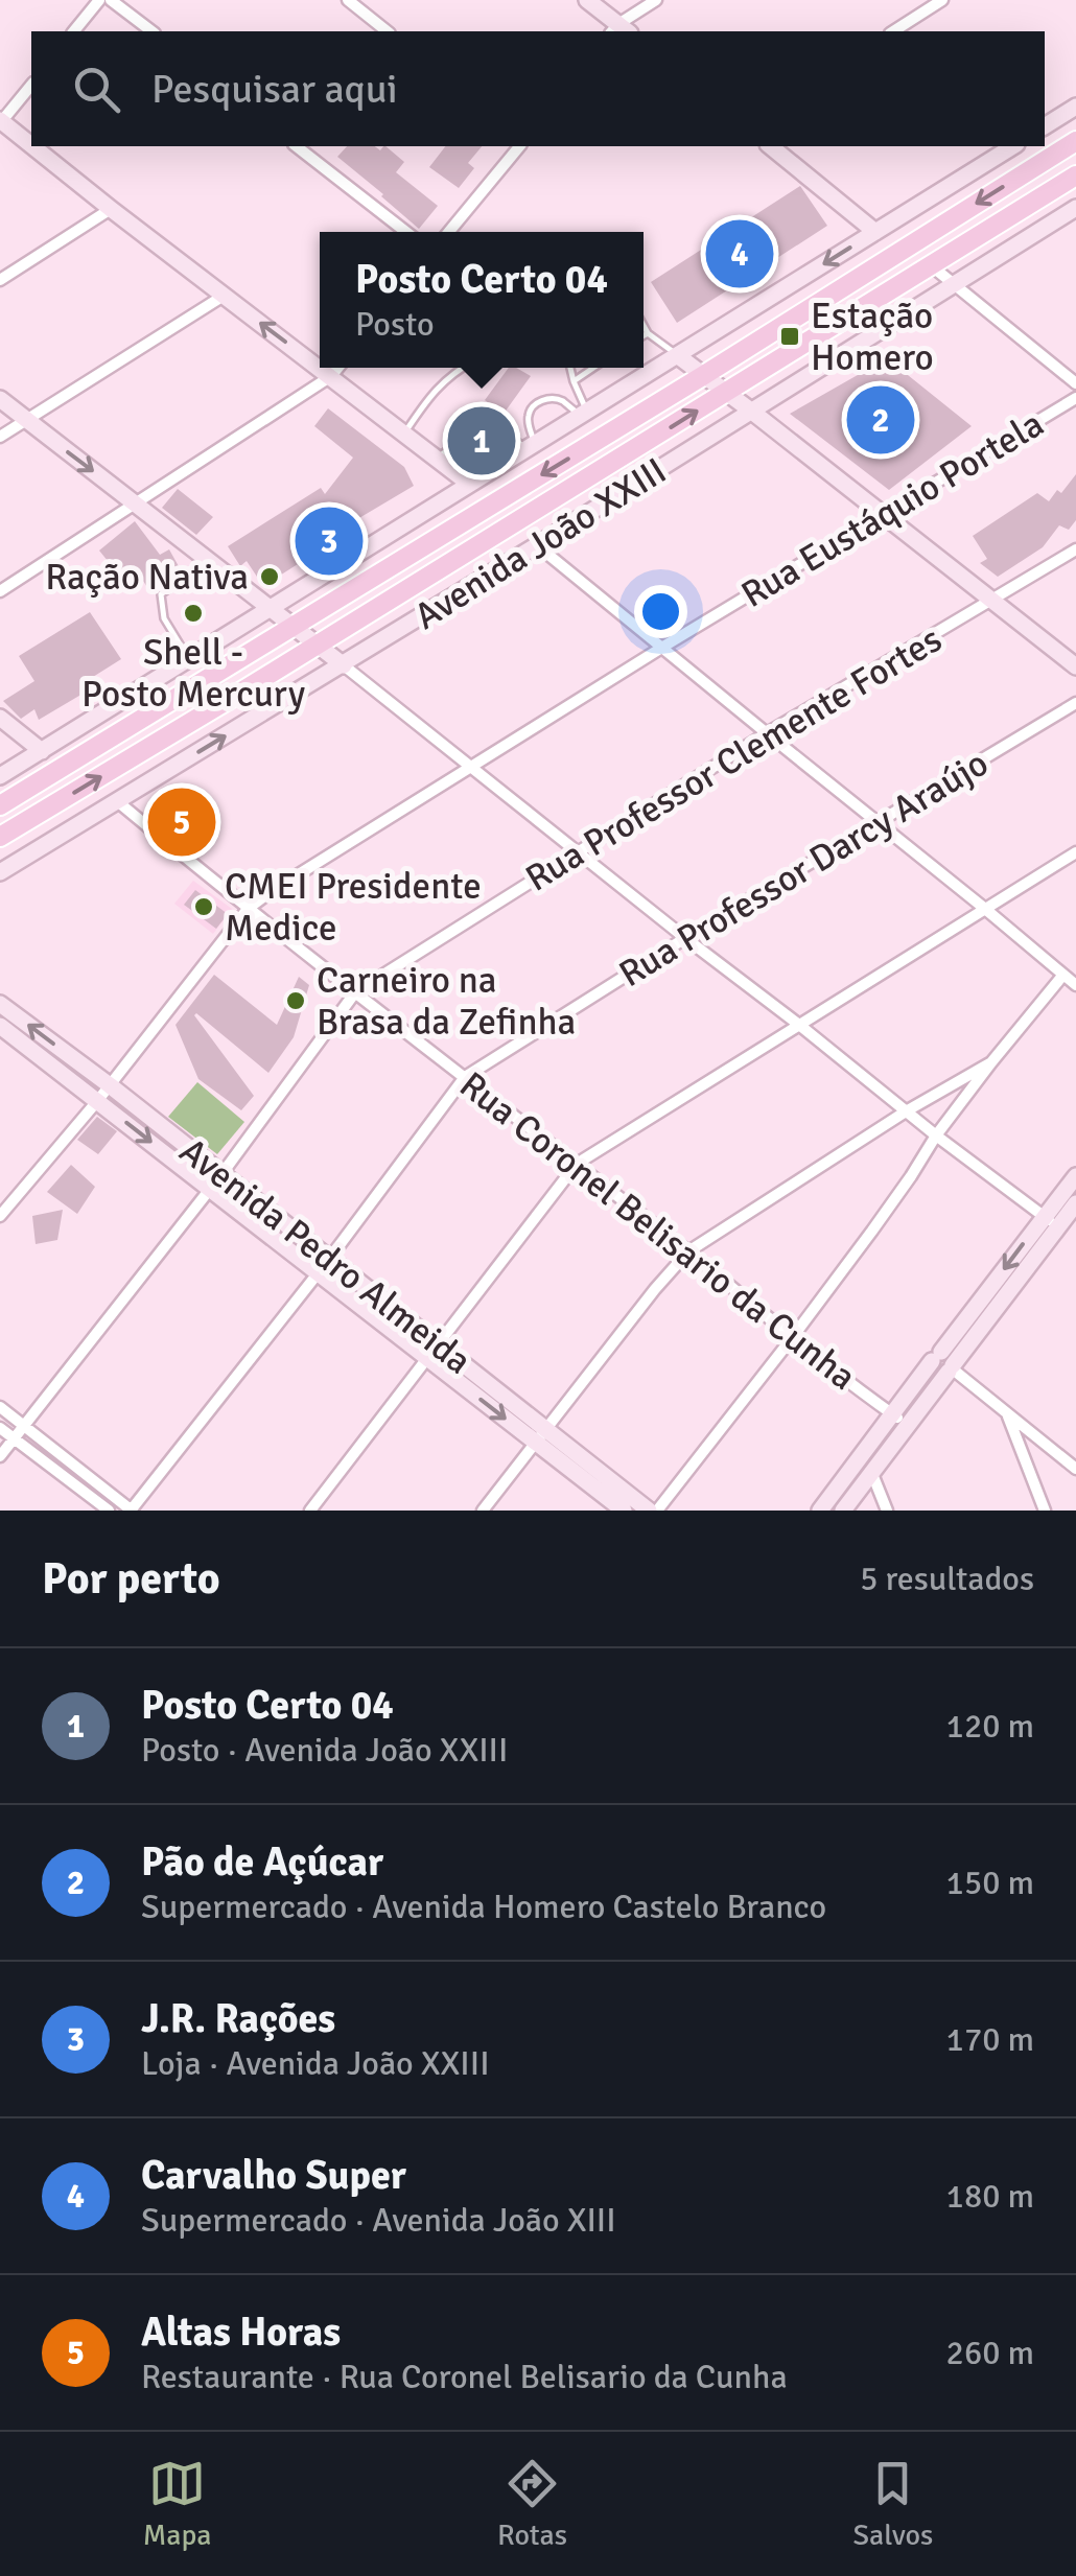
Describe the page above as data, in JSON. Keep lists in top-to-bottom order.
{
  "streets": {
    "main road": ["Avenida João XXIII"],
    "street": [
      "Rua Eustáquio Portela",
      "Rua Professor Clemente Fortes",
      "Rua Professor Darcy Araújo",
      "Rua Coronel Belisario da Cunha",
      "Avenida Pedro Almeida"
    ]
  },
  "crossings": [
    ["Rua Eustáquio Portela", "Rua Coronel Belisario da Cunha"],
    ["Rua Eustáquio Portela", "Avenida Pedro Almeida"],
    ["Avenida João XXIII", "Rua Coronel Belisario da Cunha"],
    ["Rua Professor Clemente Fortes", "Rua Coronel Belisario da Cunha"],
    ["Rua Professor Clemente Fortes", "Avenida Pedro Almeida"],
    ["Rua Professor Darcy Araújo", "Rua Coronel Belisario da Cunha"],
    ["Rua Professor Darcy Araújo", "Avenida Pedro Almeida"]
  ],
  "places": {
    "transit": ["Estação Homero"],
    "other": [
      "Ração Nativa",
      "Shell - Posto Mercury",
      "CMEI Presidente Medice",
      "Carneiro na Brasa da Zefinha"
    ]
  },
  "page": {
    "search": "Pesquisar aqui",
    "pins": [
      "4",
      "2",
      "1",
      "3",
      "5"
    ],
    "popup": ["Posto Certo 04", "Posto"],
    "heading": ["Por perto", "5 resultados"],
    "list": [
      {
        "mark": "1",
        "name": "Posto Certo 04",
        "note": "Posto · Avenida João XXIII",
        "value": "120 m"
      },
      {
        "mark": "2",
        "name": "Pão de Açúcar",
        "note": "Supermercado · Avenida Homero Castelo Branco",
        "value": "150 m"
      },
      {
        "mark": "3",
        "name": "J.R. Rações",
        "note": "Loja · Avenida João XXIII",
        "value": "170 m"
      },
      {
        "mark": "4",
        "name": "Carvalho Super",
        "note": "Supermercado · Avenida João XIII",
        "value": "180 m"
      },
      {
        "mark": "5",
        "name": "Altas Horas",
        "note": "Restaurante · Rua Coronel Belisario da Cunha",
        "value": "260 m"
      }
    ],
    "nav": ["Mapa", "Rotas", "Salvos"]
  }
}
